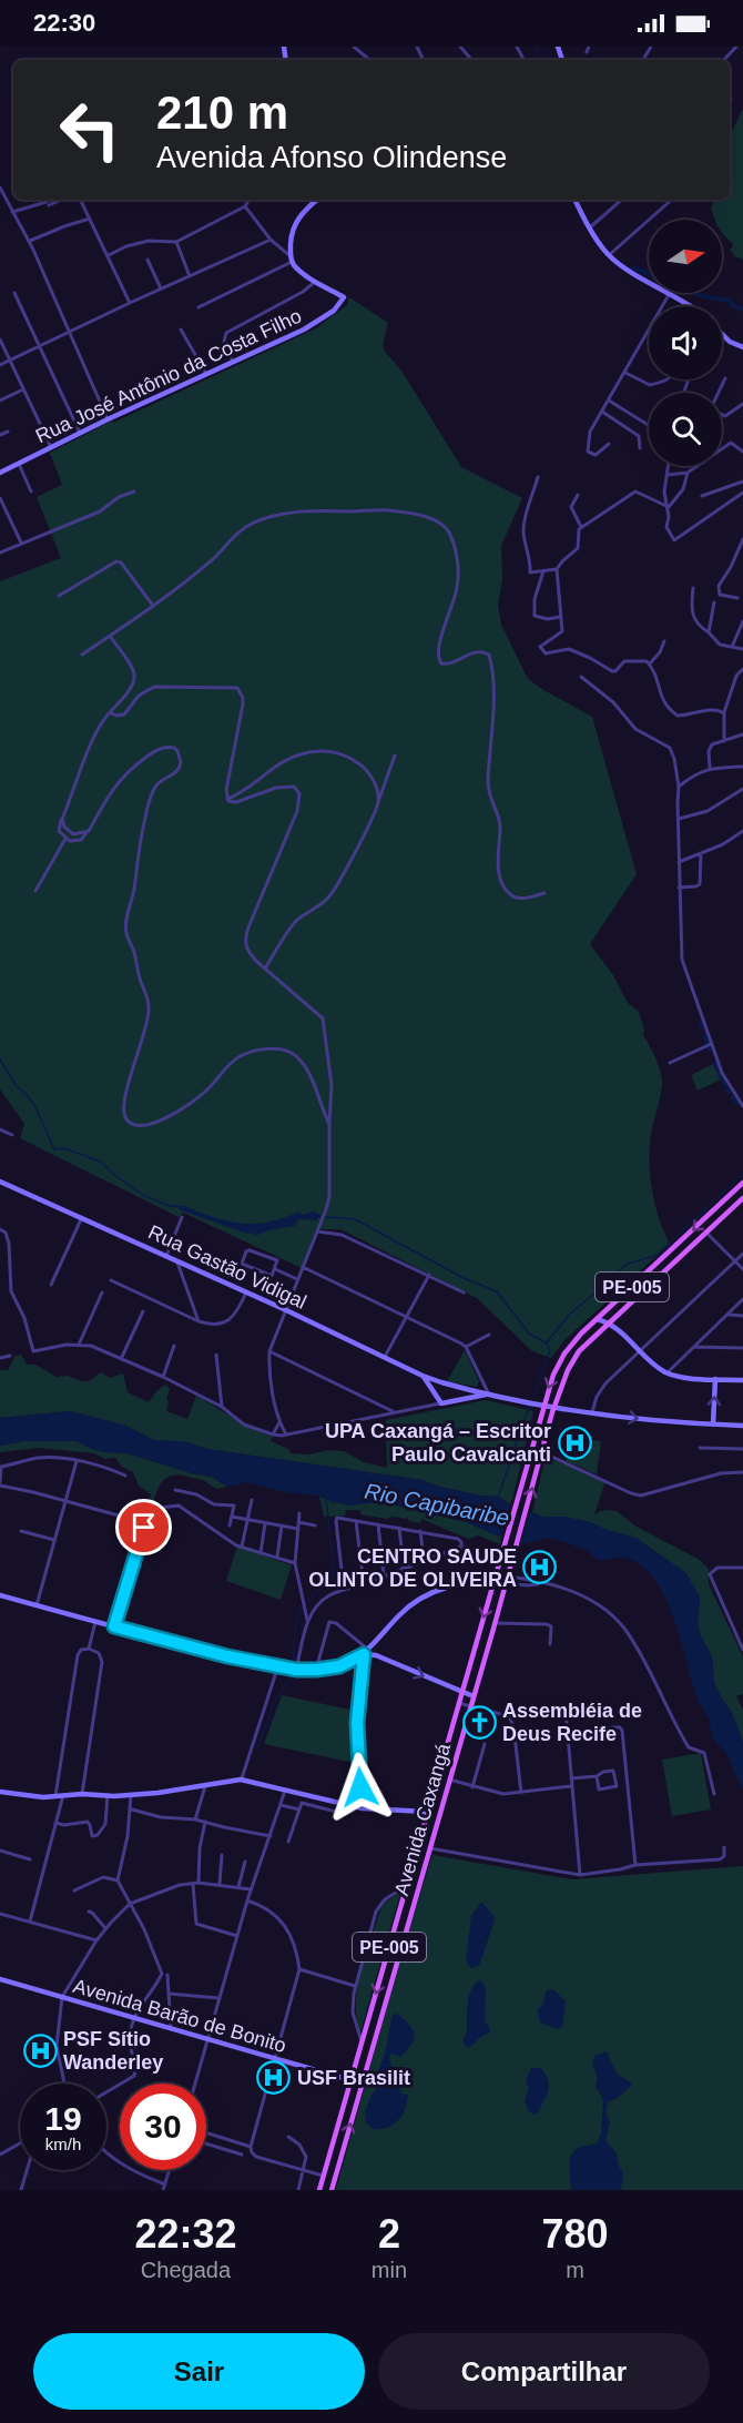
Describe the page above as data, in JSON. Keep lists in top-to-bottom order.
{
  "streets": {
    "main road": ["PE-005", "Avenida Caxangá"],
    "street": ["Rua José Antônio da Costa Filho", "Rua Gastão Vidigal", "Avenida Barão de Bonito"]
  },
  "crossings": [
    ["Rua Gastão Vidigal", "PE-005"],
    ["Rua Gastão Vidigal", "Avenida Caxangá"],
    ["PE-005", "Avenida Caxangá"],
    ["Avenida Caxangá", "Avenida Barão de Bonito"]
  ],
  "water": ["Rio Capibaribe"],
  "places": {
    "hospital": [
      "UPA Caxangá – Escritor Paulo Cavalcanti",
      "CENTRO SAUDE OLINTO DE OLIVEIRA",
      "PSF Sítio Wanderley",
      "USF Brasilit"
    ],
    "church": ["Assembléia de Deus Recife"]
  },
  "north": "right",
  "page": {
    "status": "22:30",
    "turn": ["210 m", "Avenida Afonso Olindense"],
    "speed": "19 km/h",
    "limit": "30",
    "eta": [
      "22:32",
      "Chegada",
      "2",
      "min",
      "780",
      "m"
    ],
    "buttons": ["Sair", "Compartilhar"]
  }
}
